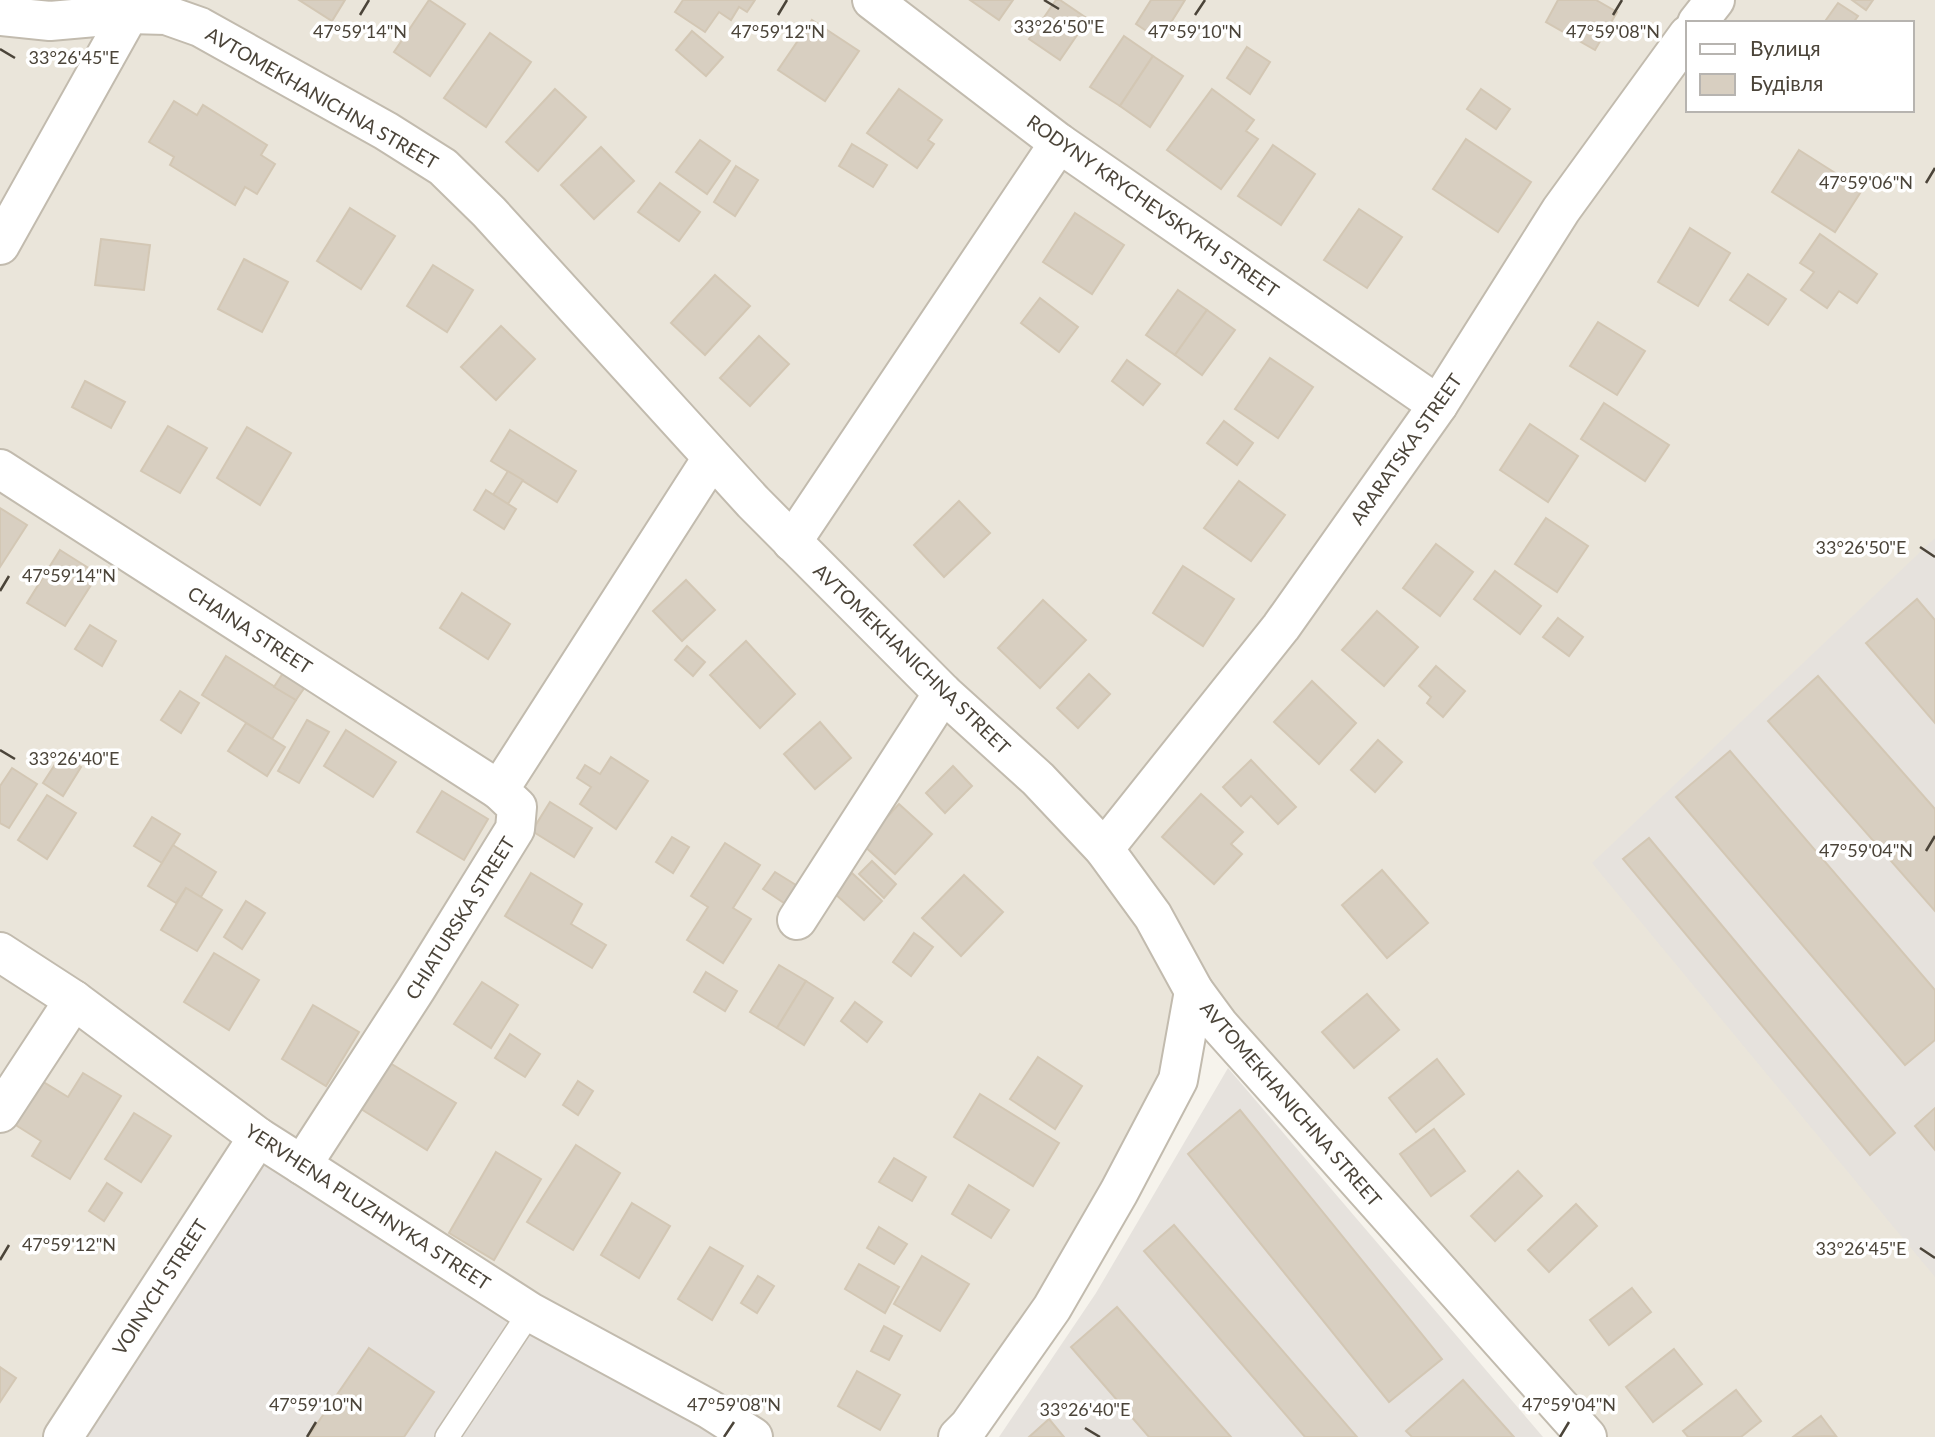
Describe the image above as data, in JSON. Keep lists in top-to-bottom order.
{
  "streets": {
    "street": [
      "AVTOMEKHANICHNA STREET",
      "RODYNY KRYCHEVSKYKH STREET",
      "ARARATSKA STREET",
      "CHAINA STREET",
      "CHIATURSKA STREET",
      "YERVHENA PLUZHNYKA STREET",
      "VOINYCH STREET"
    ]
  },
  "crossings": [
    ["AVTOMEKHANICHNA STREET", "ARARATSKA STREET"],
    ["RODYNY KRYCHEVSKYKH STREET", "ARARATSKA STREET"],
    ["CHAINA STREET", "CHIATURSKA STREET"],
    ["CHIATURSKA STREET", "YERVHENA PLUZHNYKA STREET"],
    ["YERVHENA PLUZHNYKA STREET", "VOINYCH STREET"]
  ],
  "legend": ["Вулиця", "Будівля"],
  "coordinates": [
    "33°26'50\"E",
    "47°59'14\"N",
    "47°59'12\"N",
    "47°59'10\"N",
    "47°59'08\"N",
    "33°26'45\"E",
    "47°59'06\"N",
    "33°26'40\"E",
    "47°59'04\"N"
  ]
}
